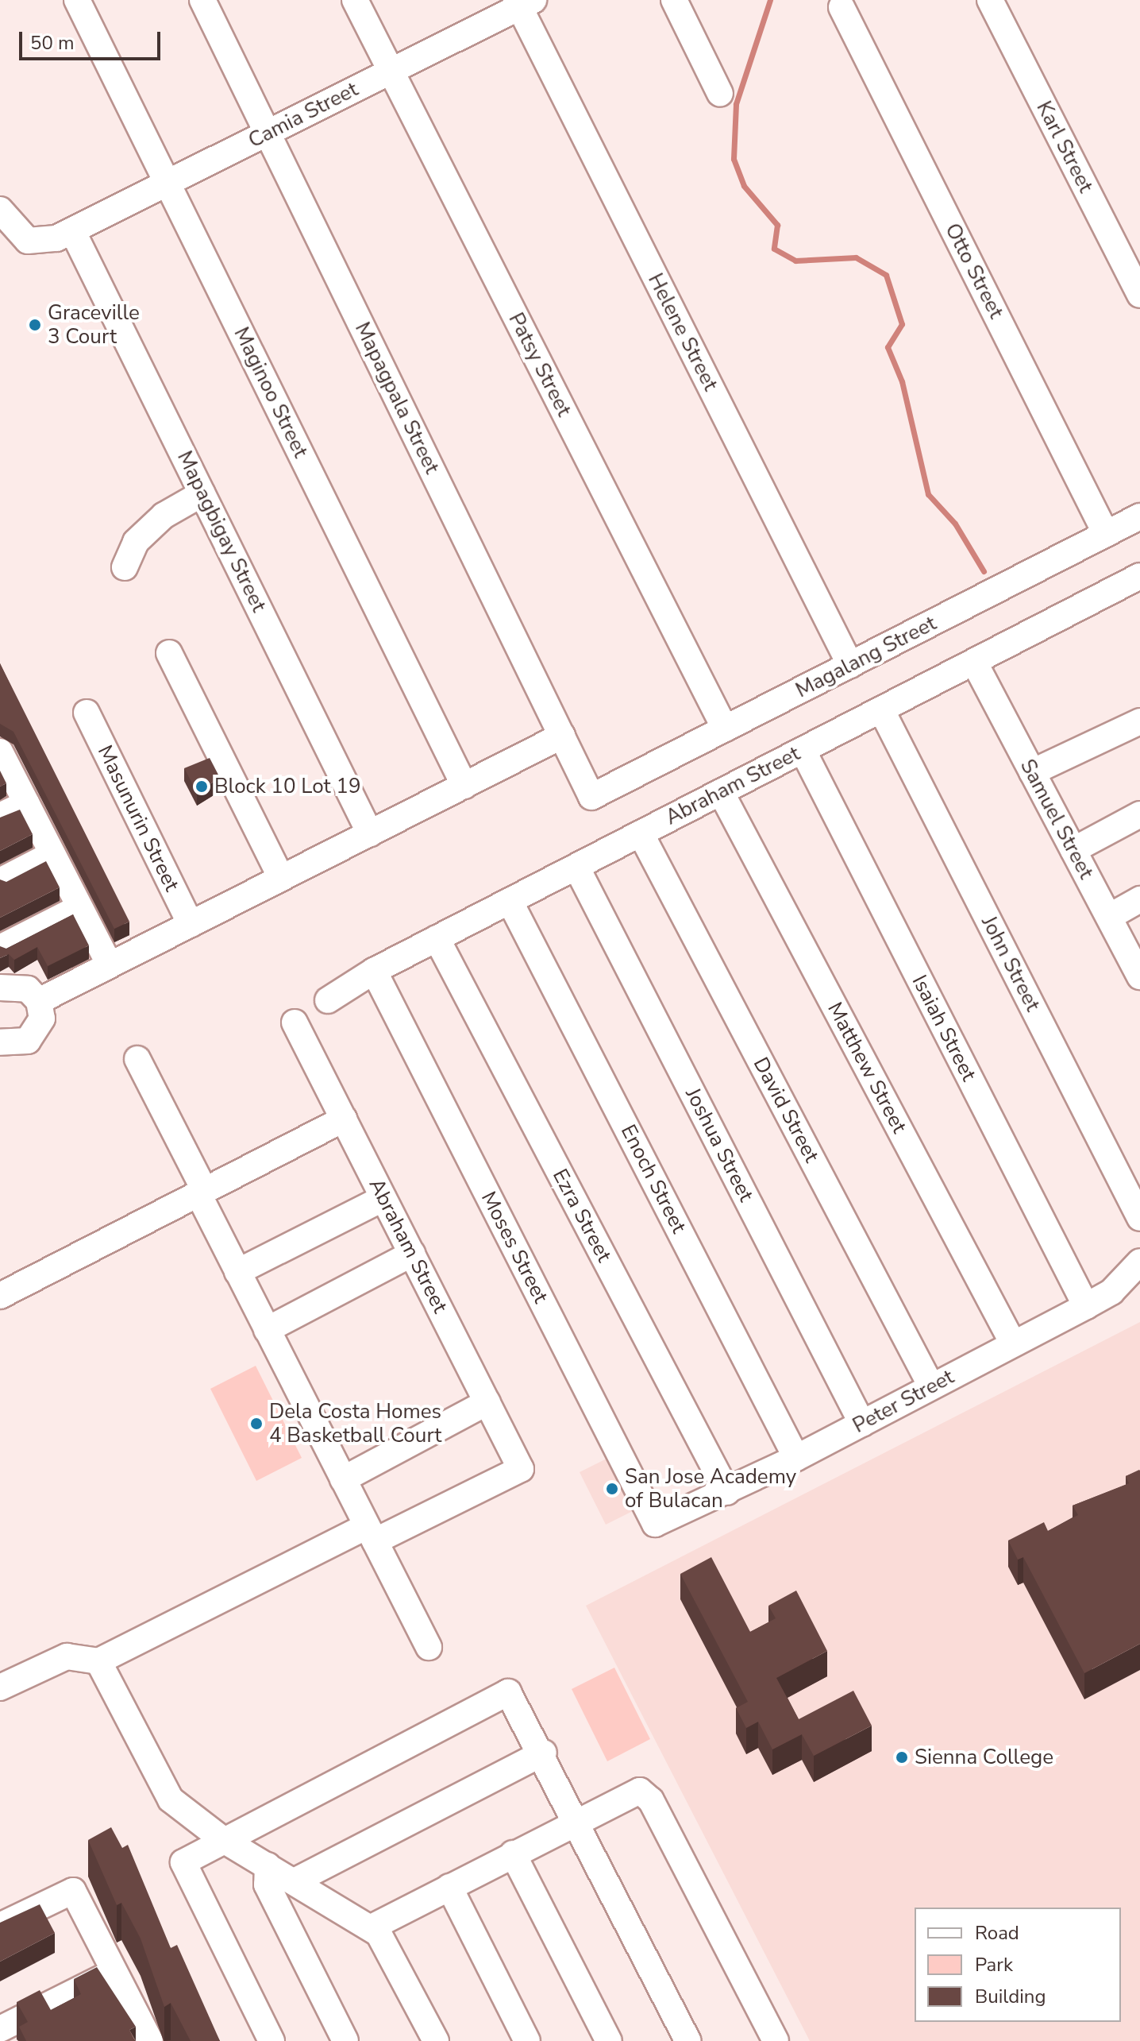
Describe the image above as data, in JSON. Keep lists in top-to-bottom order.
{
  "streets": {
    "street": [
      "Camia Street",
      "Karl Street",
      "Otto Street",
      "Helene Street",
      "Patsy Street",
      "Maginoo Street",
      "Mapagpala Street",
      "Mapagbigay Street",
      "Magalang Street",
      "Abraham Street",
      "Masunurin Street",
      "Samuel Street",
      "John Street",
      "Isaiah Street",
      "Matthew Street",
      "David Street",
      "Joshua Street",
      "Enoch Street",
      "Ezra Street",
      "Moses Street",
      "Peter Street"
    ]
  },
  "crossings": [
    ["Camia Street", "Helene Street"],
    ["Camia Street", "Patsy Street"],
    ["Camia Street", "Maginoo Street"],
    ["Camia Street", "Mapagpala Street"],
    ["Camia Street", "Mapagbigay Street"],
    ["Otto Street", "Magalang Street"],
    ["Helene Street", "Magalang Street"],
    ["Patsy Street", "Magalang Street"],
    ["Mapagpala Street", "Magalang Street"],
    ["Abraham Street", "Samuel Street"],
    ["Abraham Street", "John Street"],
    ["Abraham Street", "Isaiah Street"],
    ["Abraham Street", "Matthew Street"],
    ["Abraham Street", "David Street"],
    ["Abraham Street", "Joshua Street"],
    ["Abraham Street", "Enoch Street"],
    ["Abraham Street", "Ezra Street"],
    ["Abraham Street", "Moses Street"],
    ["Isaiah Street", "Peter Street"],
    ["Matthew Street", "Peter Street"],
    ["David Street", "Peter Street"],
    ["Joshua Street", "Peter Street"],
    ["Enoch Street", "Peter Street"],
    ["Ezra Street", "Peter Street"],
    ["Moses Street", "Peter Street"]
  ],
  "places": [
    "Graceville 3 Court",
    "Block 10 Lot 19",
    "Dela Costa Homes 4 Basketball Court",
    "San Jose Academy of Bulacan",
    "Sienna College"
  ],
  "legend": ["Road", "Park", "Building"],
  "scale_bar": "50 m"
}
